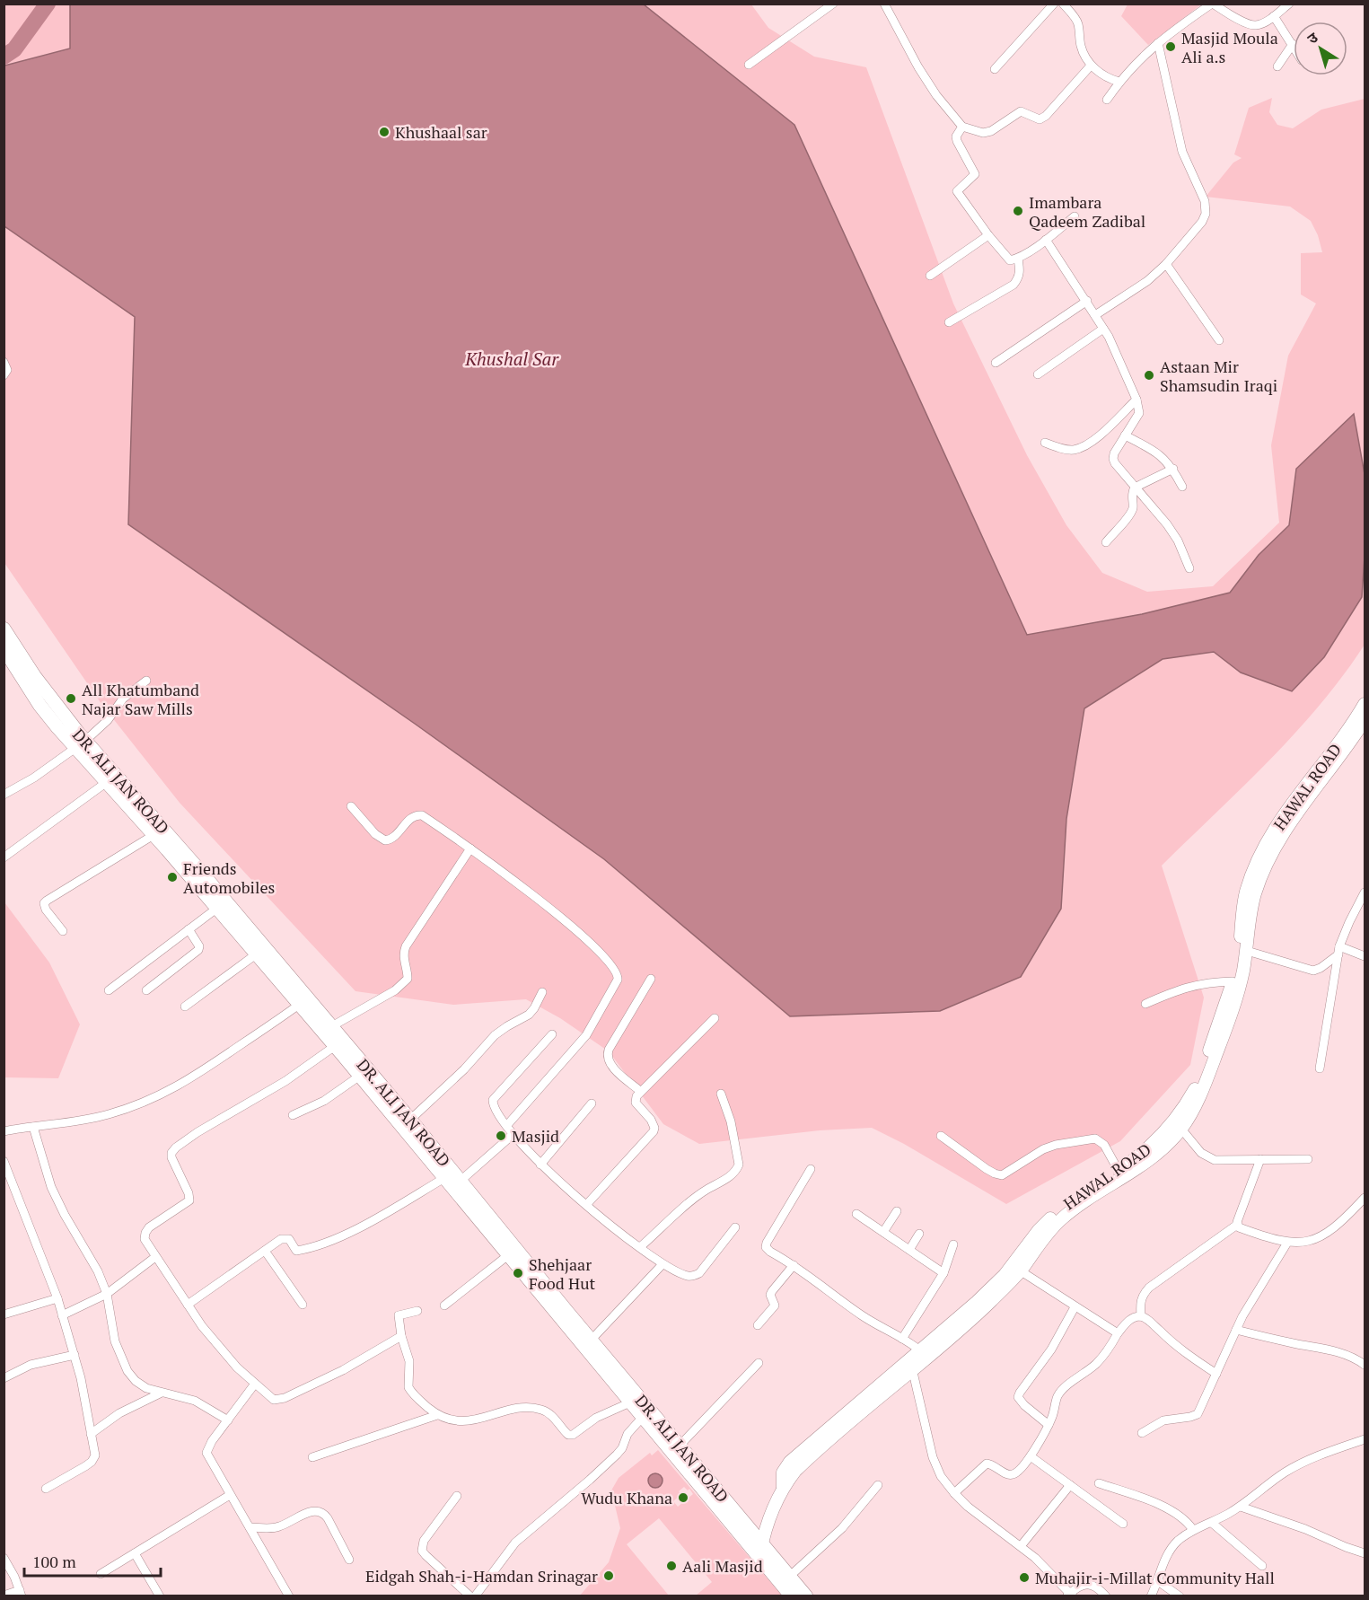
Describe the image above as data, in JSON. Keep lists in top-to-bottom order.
{
  "streets": {
    "main road": ["DR. ALI JAN ROAD", "HAWAL ROAD"]
  },
  "crossings": [
    ["DR. ALI JAN ROAD", "HAWAL ROAD"]
  ],
  "water": ["Khushal Sar"],
  "places": [
    "Masjid Moula Ali a.s",
    "Khushaal sar",
    "Imambara Qadeem Zadibal",
    "Astaan Mir Shamsudin Iraqi",
    "All Khatumband Najar Saw Mills",
    "Friends Automobiles",
    "Masjid",
    "Shehjaar Food Hut",
    "Wudu Khana",
    "Aali Masjid",
    "Eidgah Shah-i-Hamdan Srinagar",
    "Muhajir-i-Millat Community Hall"
  ],
  "scale_bar": "100 m",
  "north": "top left"
}
